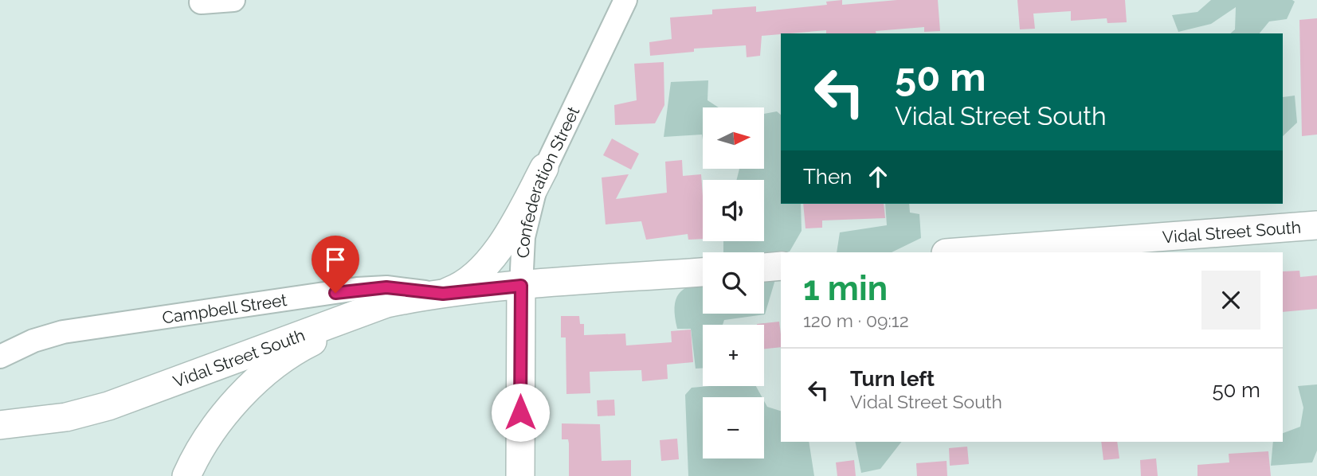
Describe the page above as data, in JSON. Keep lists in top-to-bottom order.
{
  "streets": {
    "main road": ["Confederation Street", "Vidal Street South"],
    "street": ["Campbell Street"]
  },
  "crossings": [
    ["Confederation Street", "Vidal Street South"],
    ["Vidal Street South", "Campbell Street"]
  ],
  "north": "right",
  "page": {
    "turn": ["50 m", "Vidal Street South"],
    "map_buttons": ["+", "−"],
    "then": "Then",
    "heading": ["1 min", "120 m · 09:12"],
    "list": [
      {
        "name": "Turn left",
        "note": "Vidal Street South",
        "value": "50 m"
      }
    ]
  }
}
